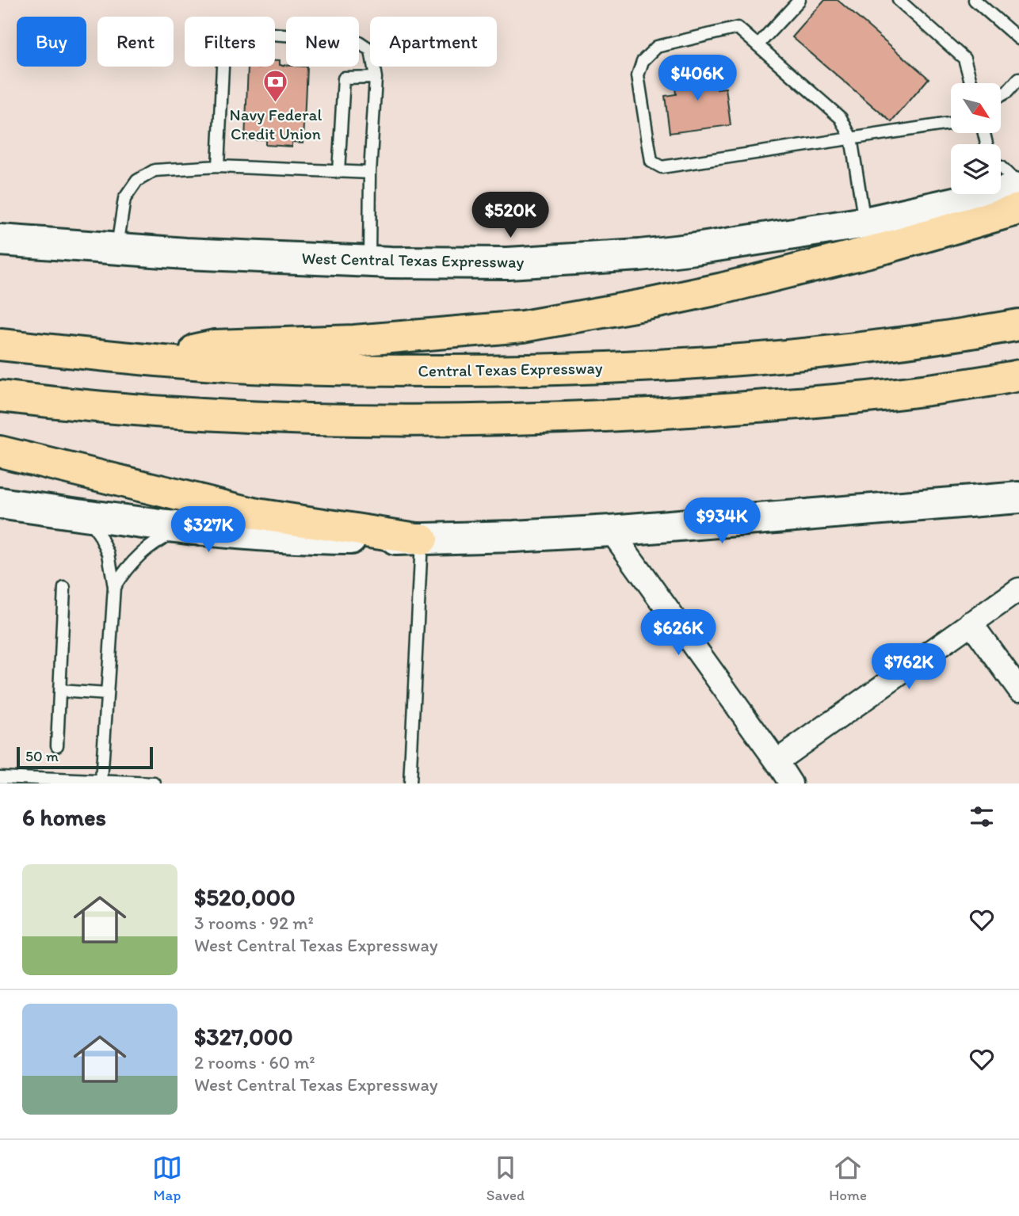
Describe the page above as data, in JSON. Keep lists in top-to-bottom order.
{
  "streets": {
    "highway": ["Central Texas Expressway"],
    "main road": ["West Central Texas Expressway"]
  },
  "places": {
    "bank": ["Navy Federal Credit Union"]
  },
  "scale_bar": "50 m",
  "north": "bottom right",
  "page": {
    "chip": [
      "Buy",
      "Rent",
      "Filters",
      "New",
      "Apartment"
    ],
    "price": [
      "$406K",
      "$520K",
      "$934K",
      "$327K",
      "$626K",
      "$762K"
    ],
    "scale": "50 m",
    "heading": "6 homes",
    "list": [
      {
        "name": "$520,000",
        "note": "3 rooms · 92 m² · West Central Texas Expressway"
      },
      {
        "name": "$327,000",
        "note": "2 rooms · 60 m² · West Central Texas Expressway"
      }
    ],
    "tabs": ["Map", "Saved", "Home"]
  }
}
